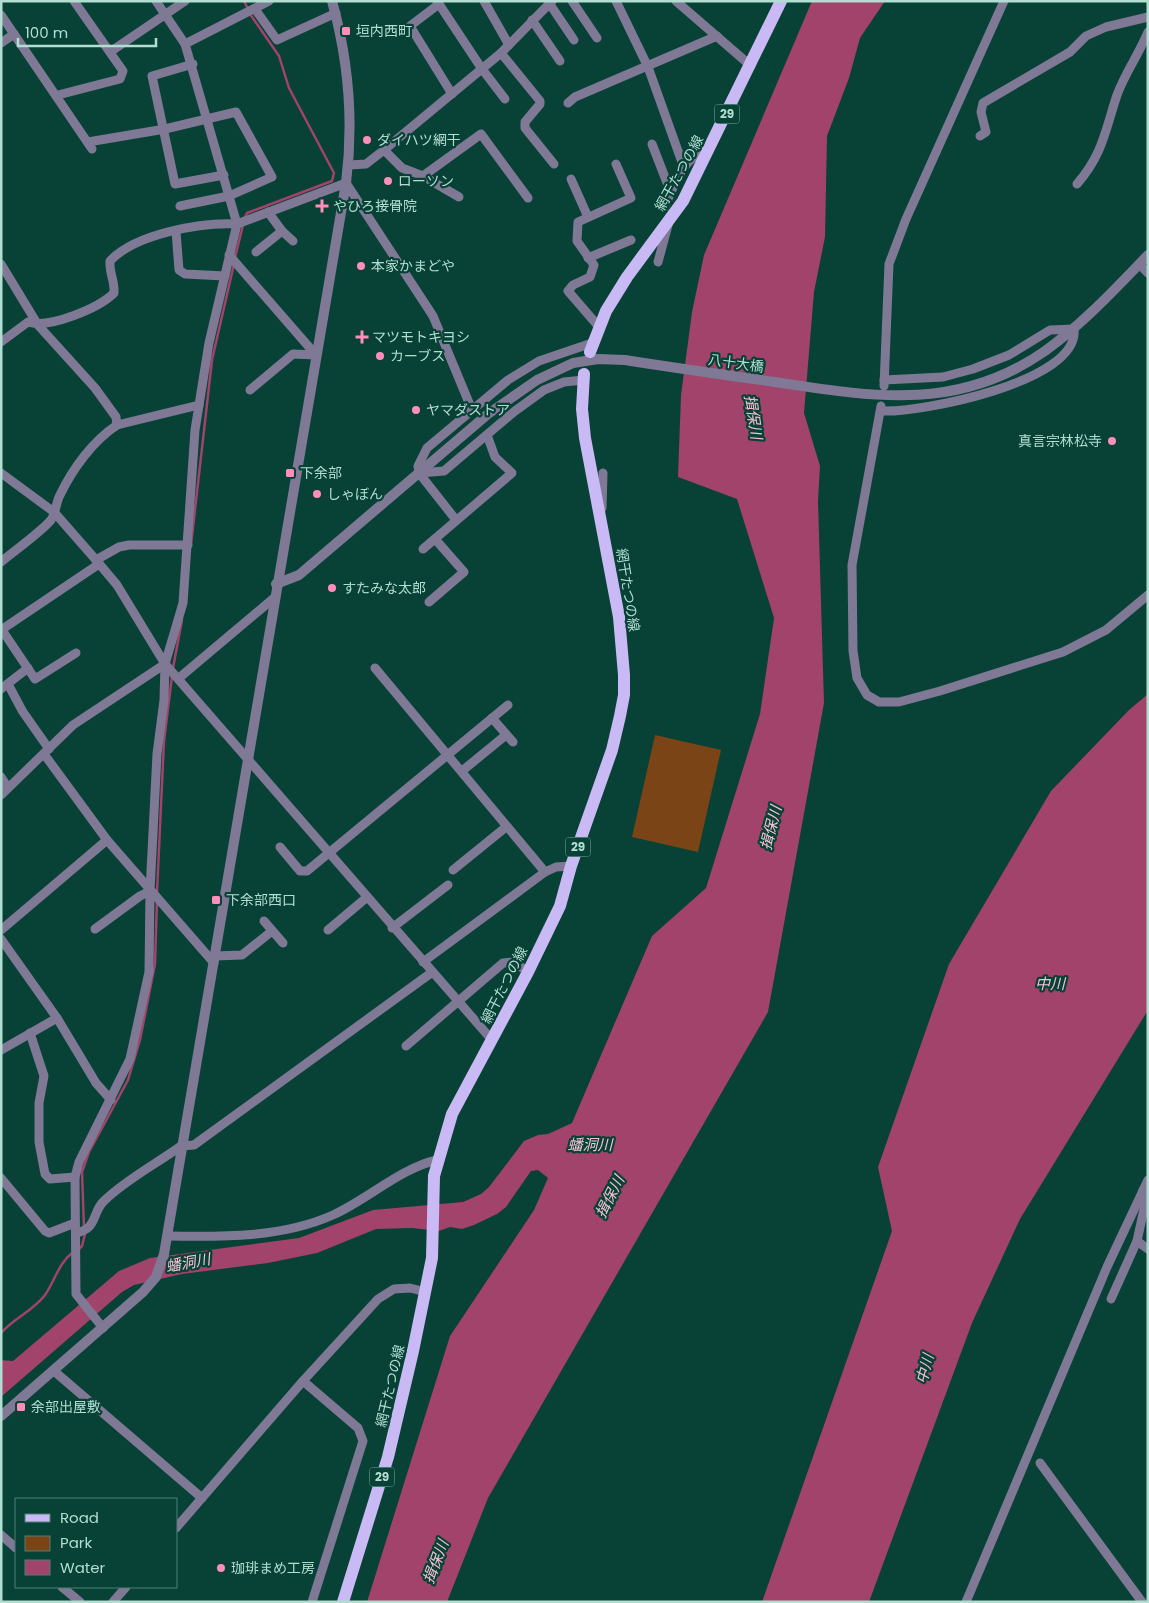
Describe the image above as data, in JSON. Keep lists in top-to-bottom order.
{
  "streets": {
    "main road": ["29", "網干たつの線"],
    "street": ["八十大橋"]
  },
  "water": ["揖保川", "中川", "蟠洞川"],
  "places": {
    "transit": [
      "垣内西町",
      "下余部",
      "下余部西口",
      "余部出屋敷"
    ],
    "other": [
      "ダイハツ網干",
      "ローソン",
      "本家かまどや",
      "カーブス",
      "ヤマダストア",
      "真言宗林松寺",
      "しゃぼん",
      "すたみな太郎",
      "珈琲まめ工房"
    ],
    "health": ["やひろ接骨院", "マツモトキヨシ"]
  },
  "legend": ["Road", "Park", "Water"],
  "scale_bar": "100 m"
}
